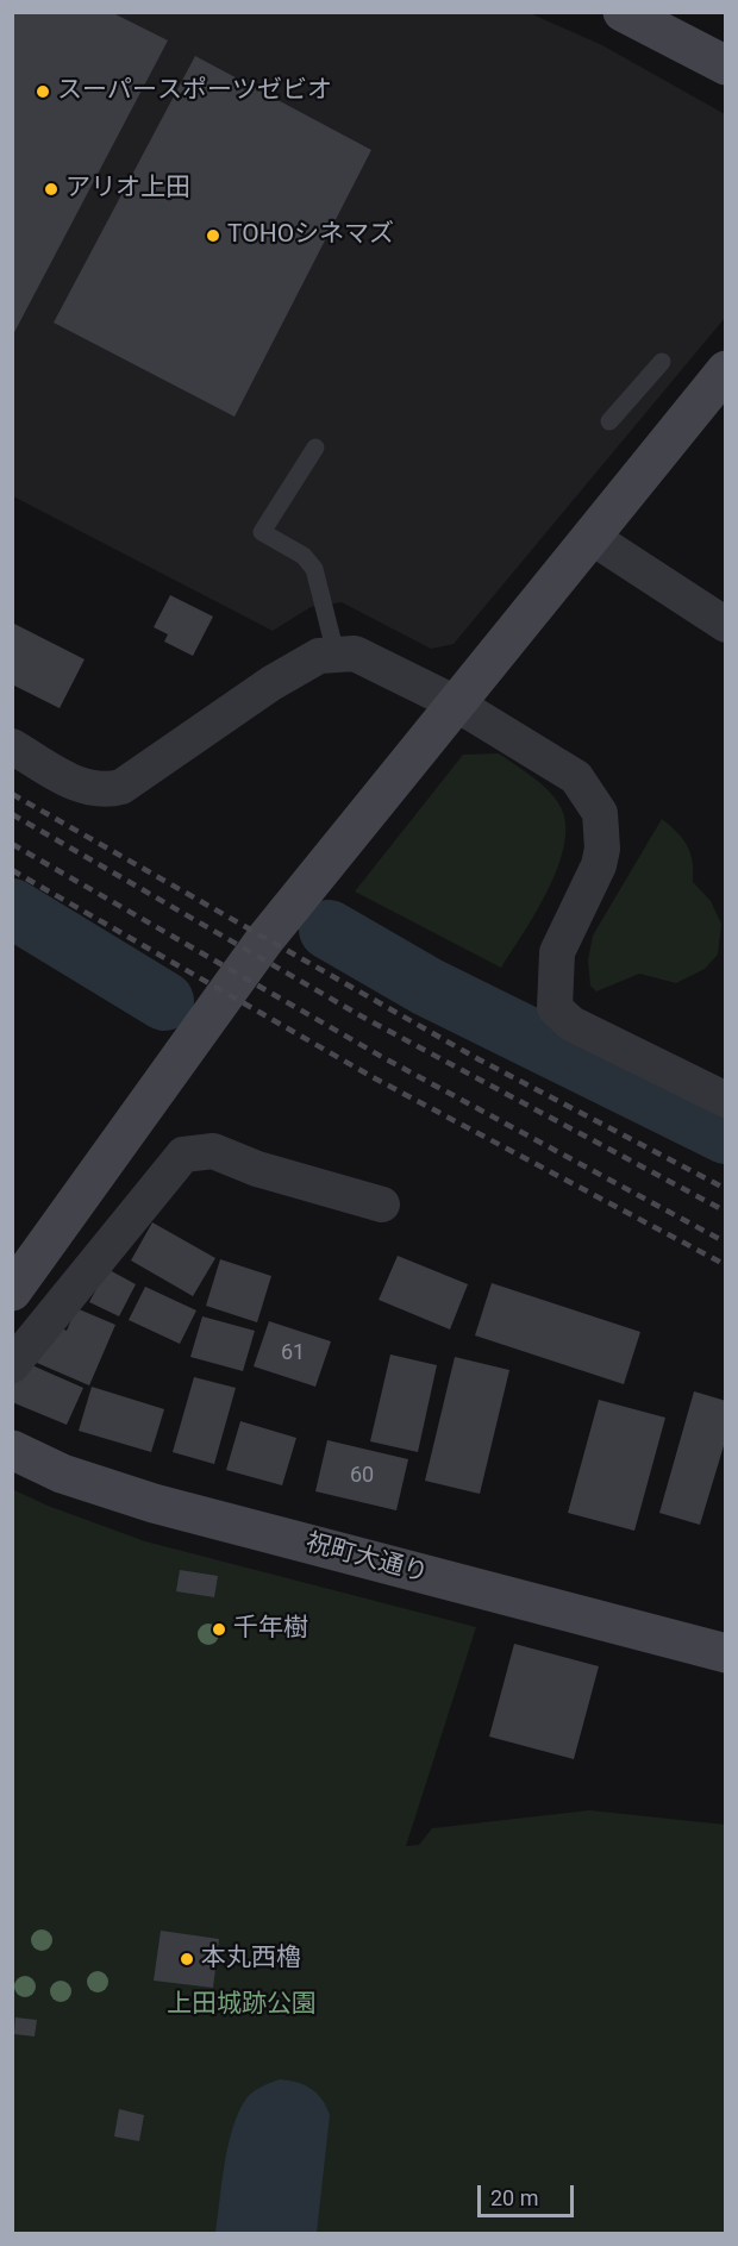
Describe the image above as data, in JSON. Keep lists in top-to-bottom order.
{
  "streets": {
    "street": ["祝町大通り"]
  },
  "parks": ["上田城跡公園"],
  "places": [
    "スーパースポーツゼビオ",
    "アリオ上田",
    "TOHOシネマズ",
    "千年樹",
    "本丸西櫓"
  ],
  "house_numbers": ["61", "60"],
  "scale_bar": "20 m"
}
